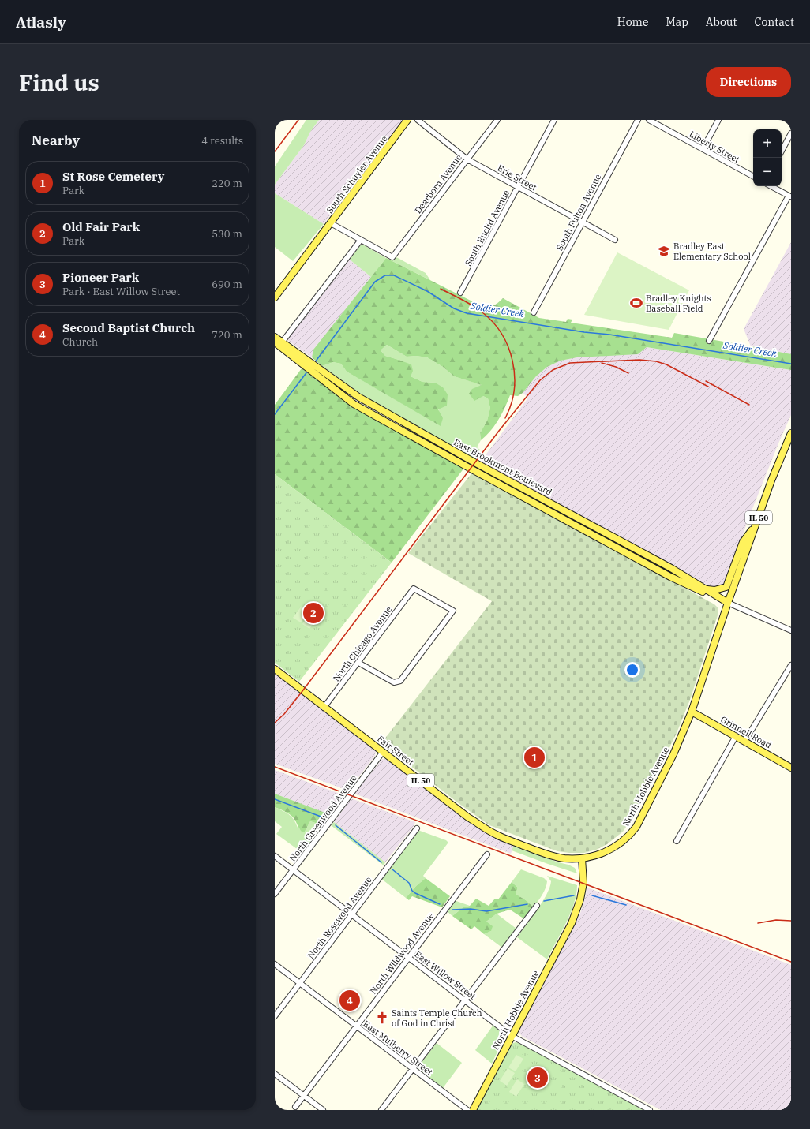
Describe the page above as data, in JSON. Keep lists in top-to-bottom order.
{
  "streets": {
    "main road": [
      "South Schuyler Avenue",
      "East Brookmont Boulevard",
      "IL 50",
      "Grinnell Road",
      "Fair Street",
      "North Hobbie Avenue"
    ],
    "street": [
      "Liberty Street",
      "Erie Street",
      "Dearborn Avenue",
      "South Fulton Avenue",
      "South Euclid Avenue",
      "North Chicago Avenue",
      "North Greenwood Avenue",
      "North Rosewood Avenue",
      "North Wildwood Avenue",
      "East Willow Street",
      "East Mulberry Street"
    ]
  },
  "crossings": [
    ["Erie Street", "Dearborn Avenue"],
    ["Erie Street", "South Fulton Avenue"],
    ["Erie Street", "South Euclid Avenue"],
    ["East Brookmont Boulevard", "North Hobbie Avenue"],
    ["North Chicago Avenue", "Fair Street"],
    ["Grinnell Road", "North Hobbie Avenue"],
    ["Fair Street", "North Hobbie Avenue"],
    ["Fair Street", "North Greenwood Avenue"],
    ["North Hobbie Avenue", "East Willow Street"],
    ["North Greenwood Avenue", "East Willow Street"],
    ["North Rosewood Avenue", "East Willow Street"],
    ["North Rosewood Avenue", "East Mulberry Street"],
    ["North Wildwood Avenue", "East Willow Street"],
    ["North Wildwood Avenue", "East Mulberry Street"]
  ],
  "water": ["Soldier Creek"],
  "places": {
    "school or university": ["Bradley East Elementary School"],
    "sports": ["Bradley Knights Baseball Field"],
    "church": ["Saints Temple Church of God in Christ"]
  },
  "page": {
    "header": "Atlasly",
    "nav": [
      "Home",
      "Map",
      "About",
      "Contact"
    ],
    "buttons": "Directions",
    "title": "Find us",
    "heading": ["Nearby", "4 results"],
    "map_buttons": ["+", "−"],
    "list": [
      {
        "mark": "1",
        "name": "St Rose Cemetery",
        "note": "Park",
        "value": "220 m"
      },
      {
        "mark": "2",
        "name": "Old Fair Park",
        "note": "Park",
        "value": "530 m"
      },
      {
        "mark": "3",
        "name": "Pioneer Park",
        "note": "Park · East Willow Street",
        "value": "690 m"
      },
      {
        "mark": "4",
        "name": "Second Baptist Church",
        "note": "Church",
        "value": "720 m"
      }
    ],
    "pins": [
      "2",
      "1",
      "4",
      "3"
    ]
  }
}
